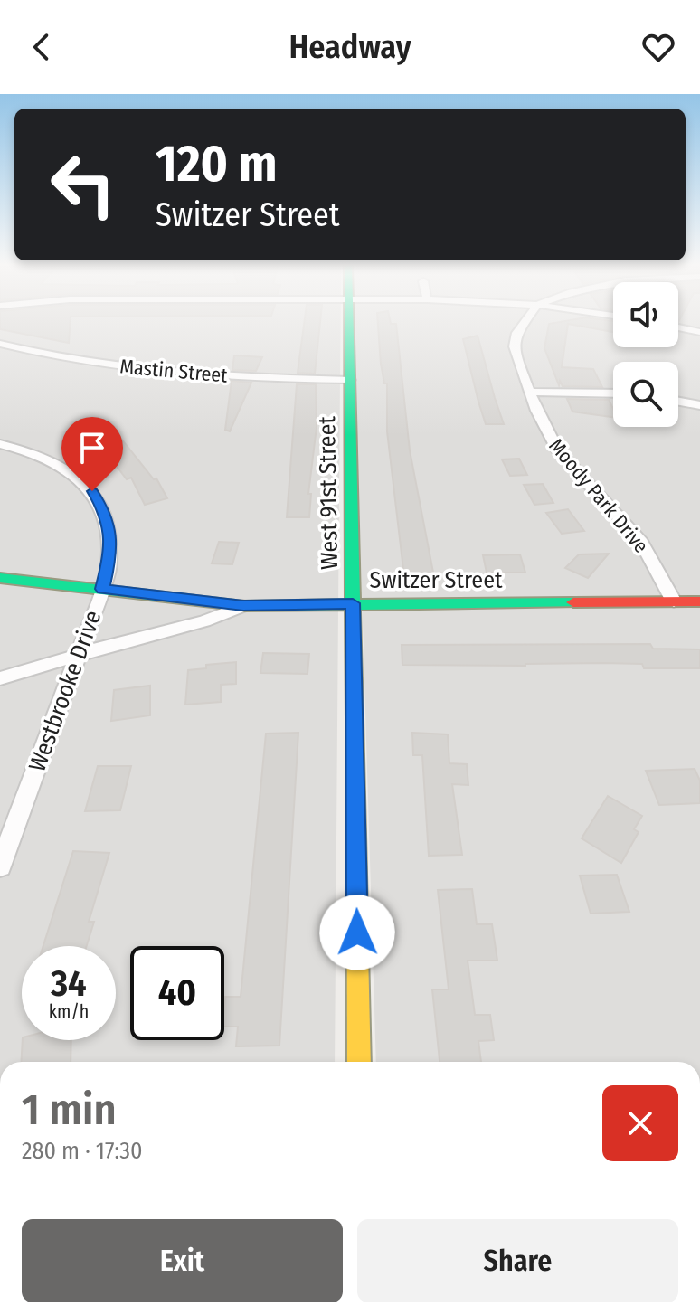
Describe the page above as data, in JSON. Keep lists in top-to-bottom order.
{
  "streets": {
    "street": [
      "Mastin Street",
      "West 91st Street",
      "Moody Park Drive",
      "Switzer Street",
      "Westbrooke Drive"
    ]
  },
  "crossings": [
    ["Mastin Street", "West 91st Street"],
    ["West 91st Street", "Switzer Street"],
    ["Moody Park Drive", "Switzer Street"],
    ["Switzer Street", "Westbrooke Drive"]
  ],
  "page": {
    "header": "Headway",
    "turn": ["120 m", "Switzer Street"],
    "speed": "34 km/h",
    "limit": "40",
    "heading": ["1 min", "280 m · 17:30"],
    "buttons": ["Exit", "Share"]
  }
}
